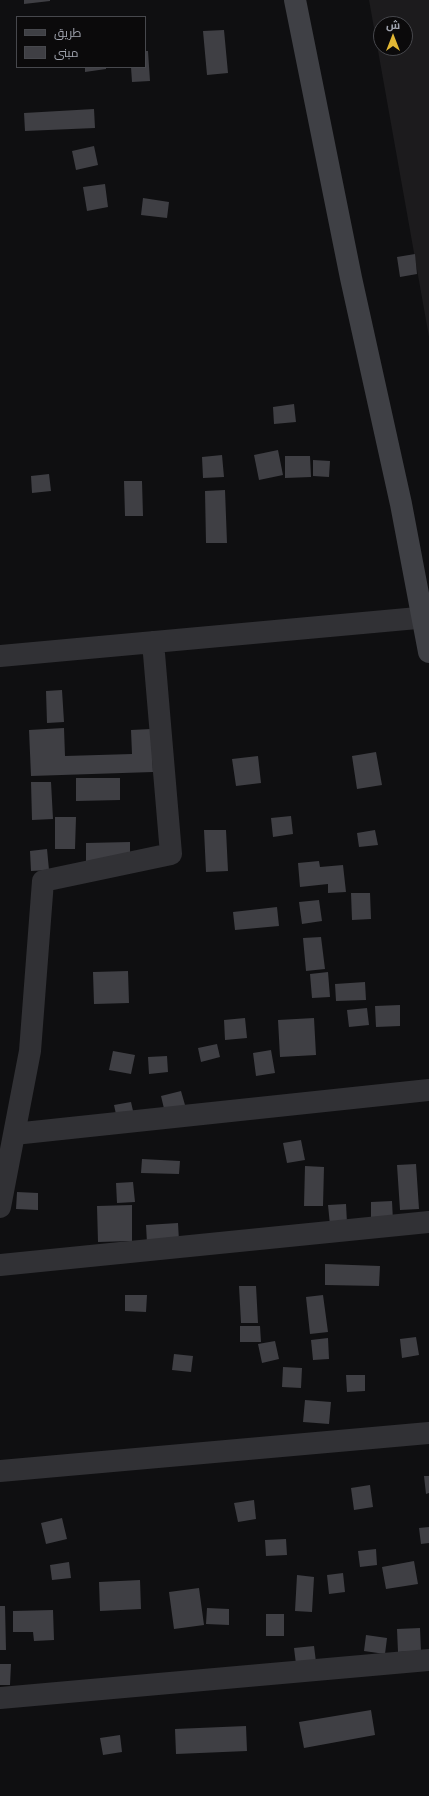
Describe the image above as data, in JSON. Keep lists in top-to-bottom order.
{
  "legend": ["طريق", "مبنى"],
  "north": "top"
}
